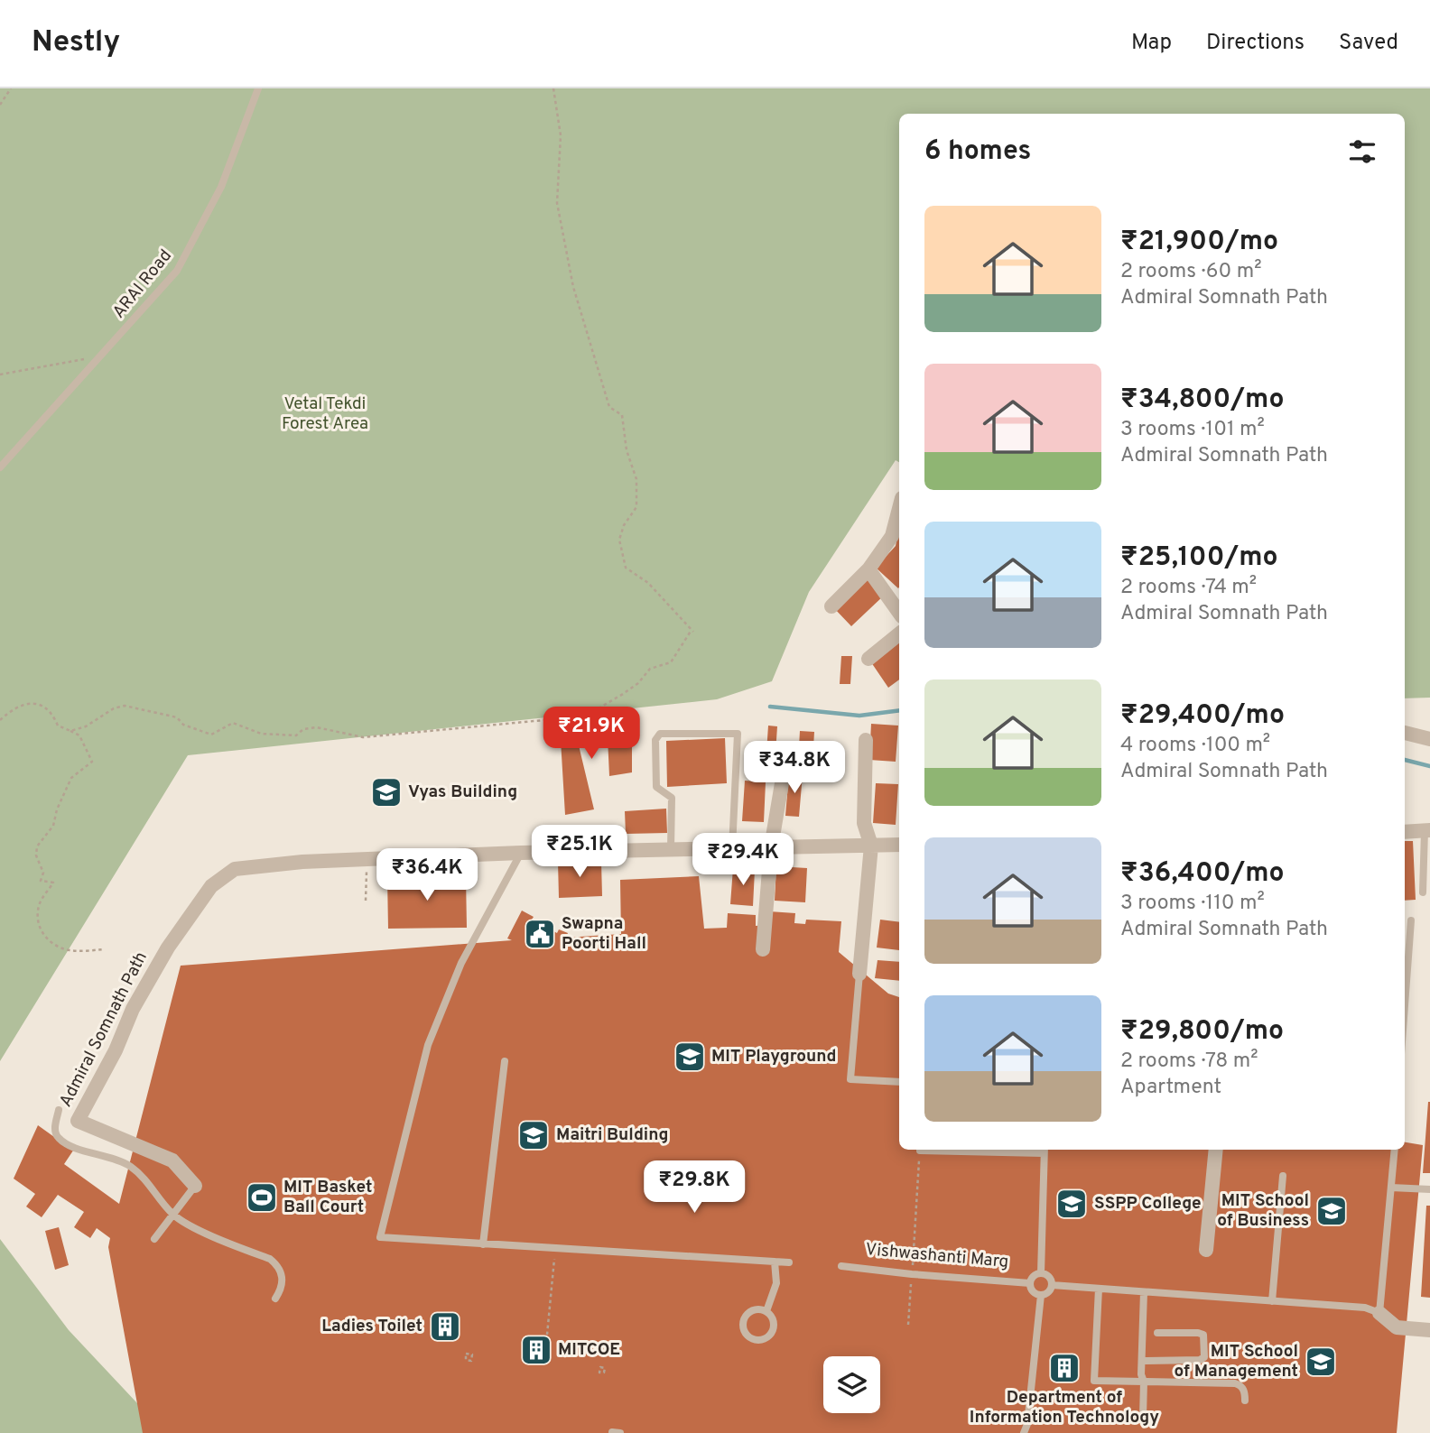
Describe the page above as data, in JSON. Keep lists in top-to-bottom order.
{
  "streets": {
    "street": ["Admiral Somnath Path"],
    "lane": ["ARAI Road", "Vishwashanti Marg"]
  },
  "parks": ["Vetal Tekdi Forest Area"],
  "places": {
    "school or university": [
      "Vyas Building",
      "MIT Playground",
      "Maitri Bulding",
      "SSPP College",
      "MIT School of Business",
      "MIT School of Management"
    ],
    "public building": ["Swapna Poorti Hall"],
    "sports": ["MIT Basket Ball Court"],
    "building": ["Ladies Toilet", "MITCOE", "Department of Information Technology"]
  },
  "page": {
    "header": "Nestly",
    "nav": ["Map", "Directions", "Saved"],
    "heading": "6 homes",
    "list": [
      {
        "name": "₹21,900/mo",
        "note": "2 rooms · 60 m² · Admiral Somnath Path"
      },
      {
        "name": "₹34,800/mo",
        "note": "3 rooms · 101 m² · Admiral Somnath Path"
      },
      {
        "name": "₹25,100/mo",
        "note": "2 rooms · 74 m² · Admiral Somnath Path"
      },
      {
        "name": "₹29,400/mo",
        "note": "4 rooms · 100 m² · Admiral Somnath Path"
      },
      {
        "name": "₹36,400/mo",
        "note": "3 rooms · 110 m² · Admiral Somnath Path"
      },
      {
        "name": "₹29,800/mo",
        "note": "2 rooms · 78 m² · Apartment"
      }
    ],
    "price": [
      "₹21.9K",
      "₹34.8K",
      "₹25.1K",
      "₹29.4K",
      "₹36.4K",
      "₹29.8K"
    ]
  }
}
